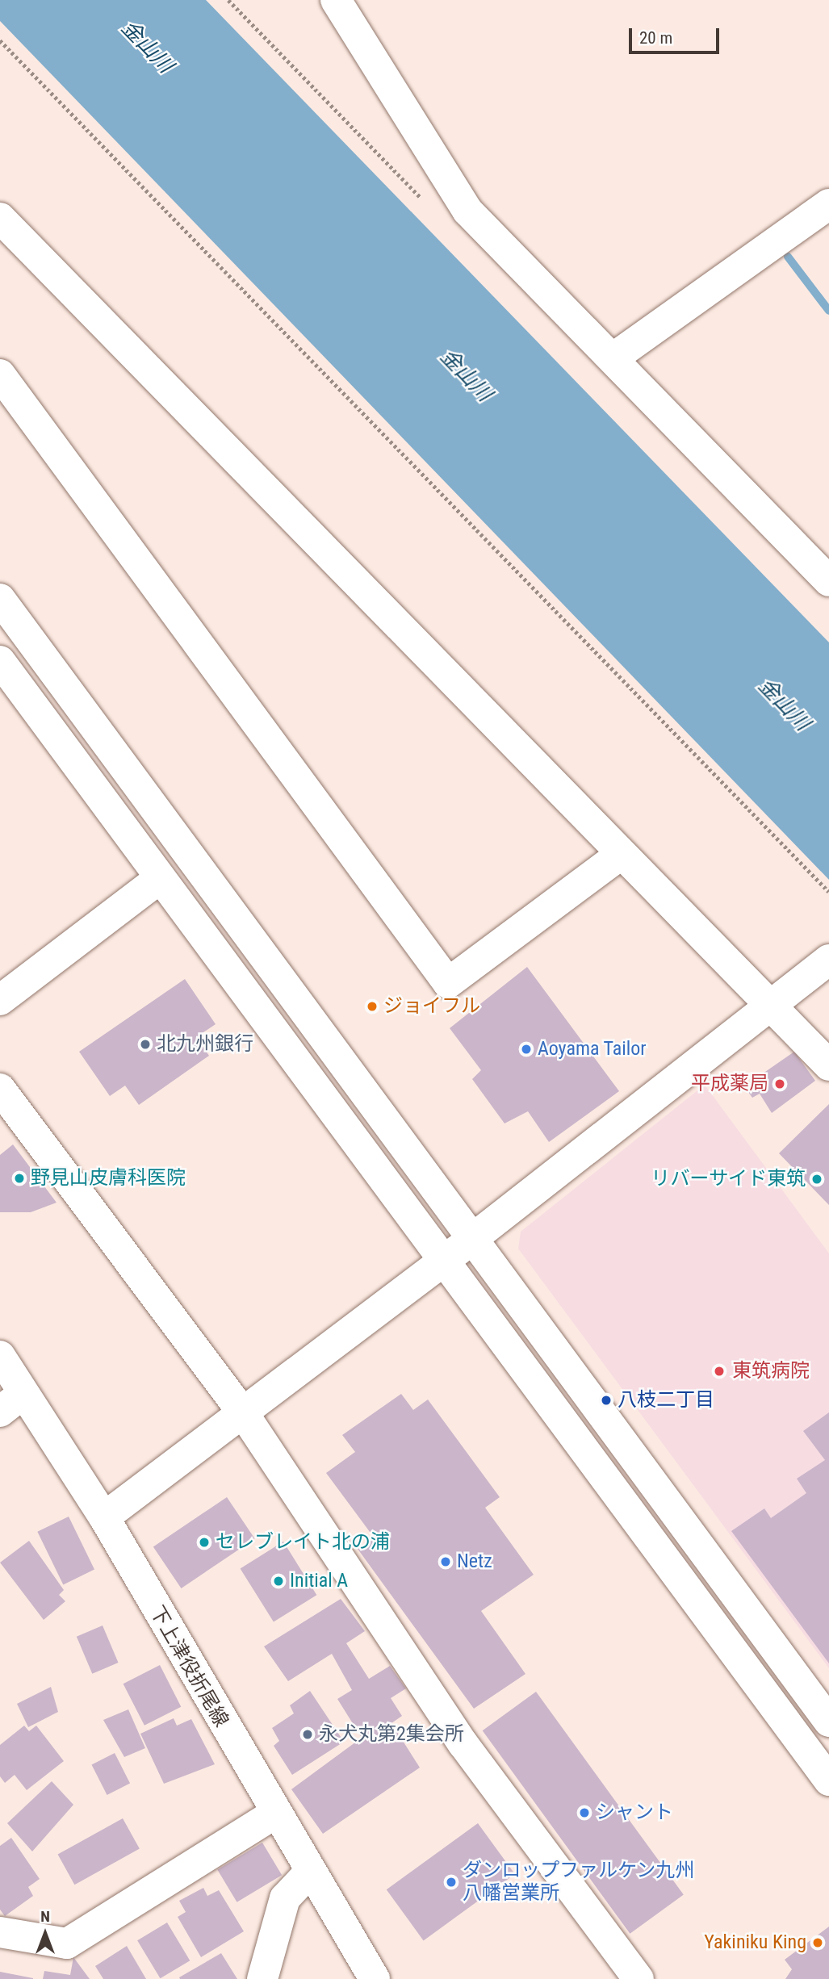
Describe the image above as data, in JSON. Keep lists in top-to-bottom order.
{
  "streets": {
    "street": ["下上津役折尾線"]
  },
  "water": ["金山川"],
  "places": [
    "ジョイフル",
    "北九州銀行",
    "Aoyama Tailor",
    "平成薬局",
    "野見山皮膚科医院",
    "リバーサイド東筑",
    "東筑病院",
    "八枝二丁目",
    "セレブレイト北の浦",
    "Netz",
    "Initial A",
    "永犬丸第2集会所",
    "シャント",
    "ダンロップファルケン九州 八幡営業所",
    "Yakiniku King"
  ],
  "scale_bar": "20 m",
  "north": "top"
}
